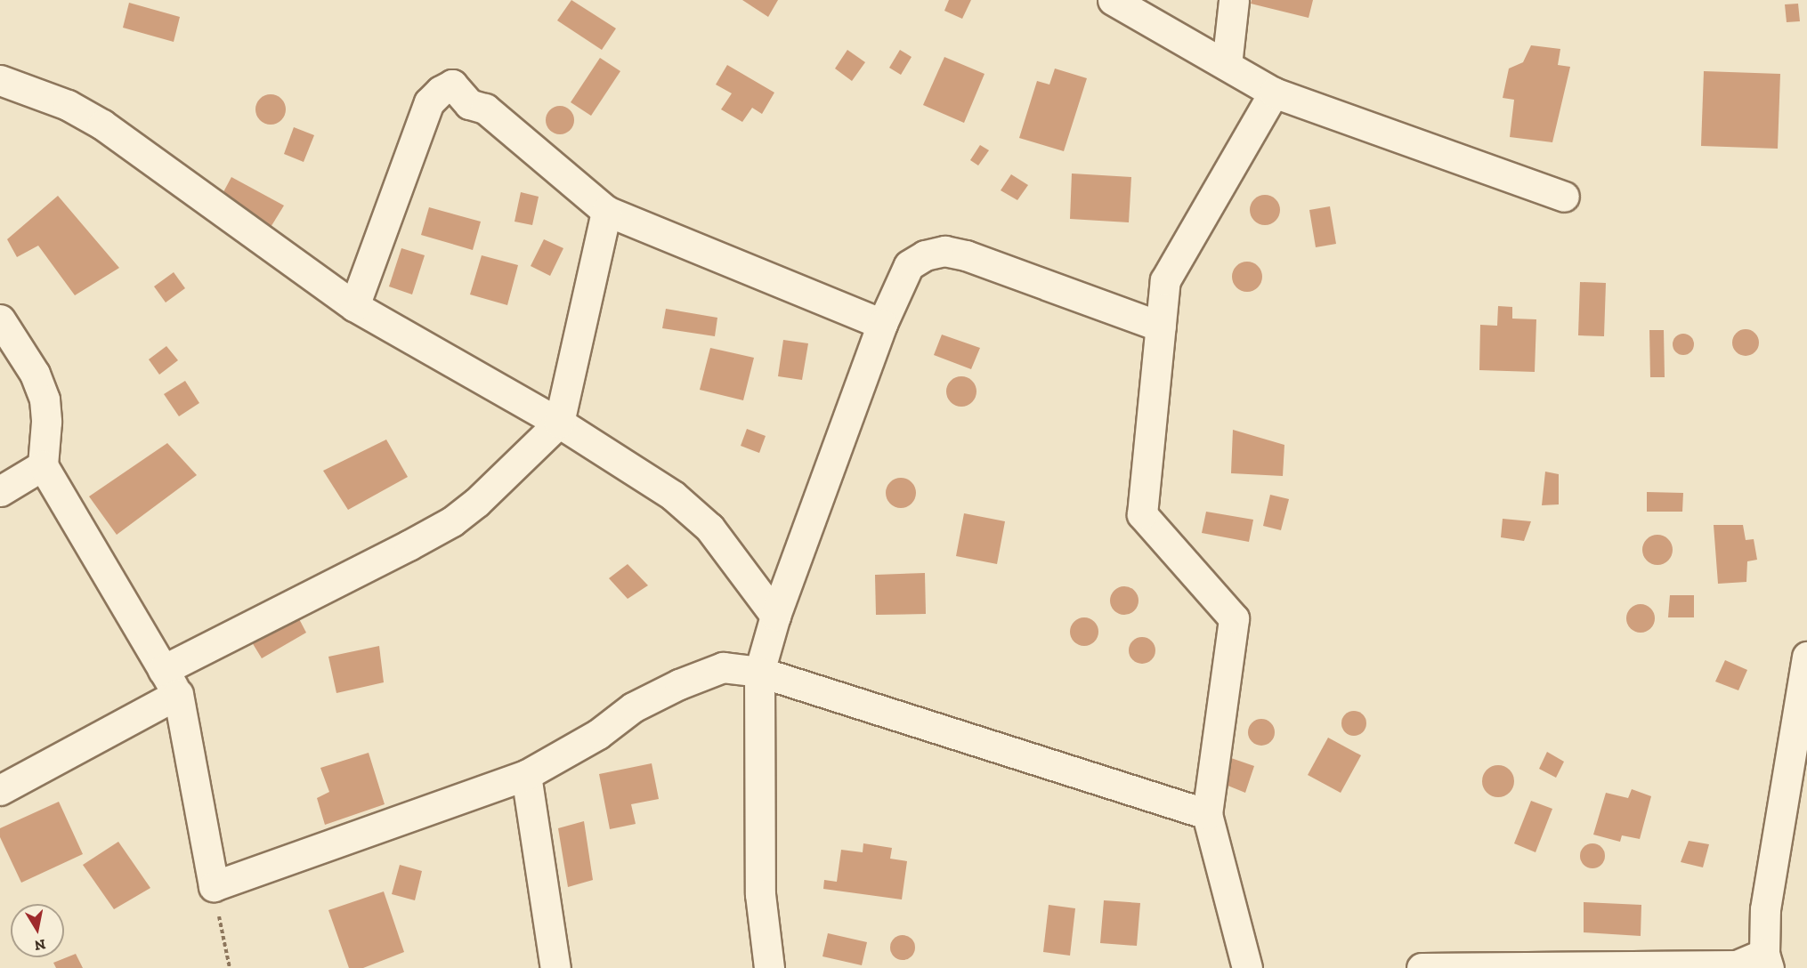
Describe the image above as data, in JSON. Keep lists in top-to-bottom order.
{
  "north": "bottom"
}
